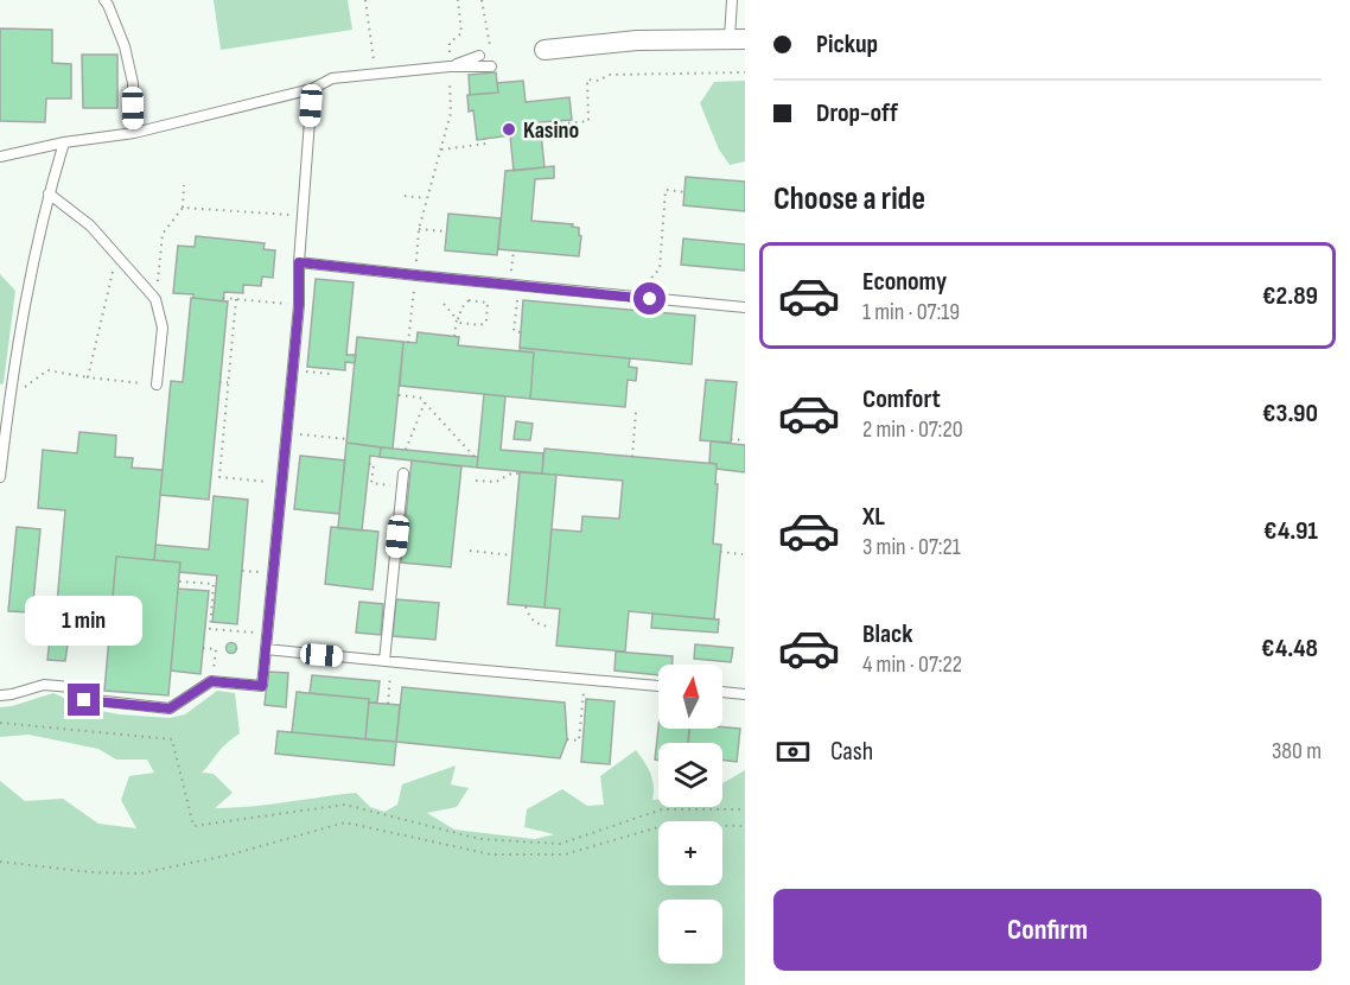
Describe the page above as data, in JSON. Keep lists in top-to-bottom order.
{
  "places": ["Kasino"],
  "north": "top",
  "page": {
    "banner": ["Pickup", "Drop-off"],
    "heading": "Choose a ride",
    "list": [
      {
        "name": "Economy",
        "note": "1 min · 07:19",
        "value": "€2.89"
      },
      {
        "name": "Comfort",
        "note": "2 min · 07:20",
        "value": "€3.90"
      },
      {
        "name": "XL",
        "note": "3 min · 07:21",
        "value": "€4.91"
      },
      {
        "name": "Black",
        "note": "4 min · 07:22",
        "value": "€4.48"
      }
    ],
    "bubble": "1 min",
    "map_buttons": ["+", "−"],
    "pay": ["Cash", "380 m"],
    "buttons": "Confirm"
  }
}
